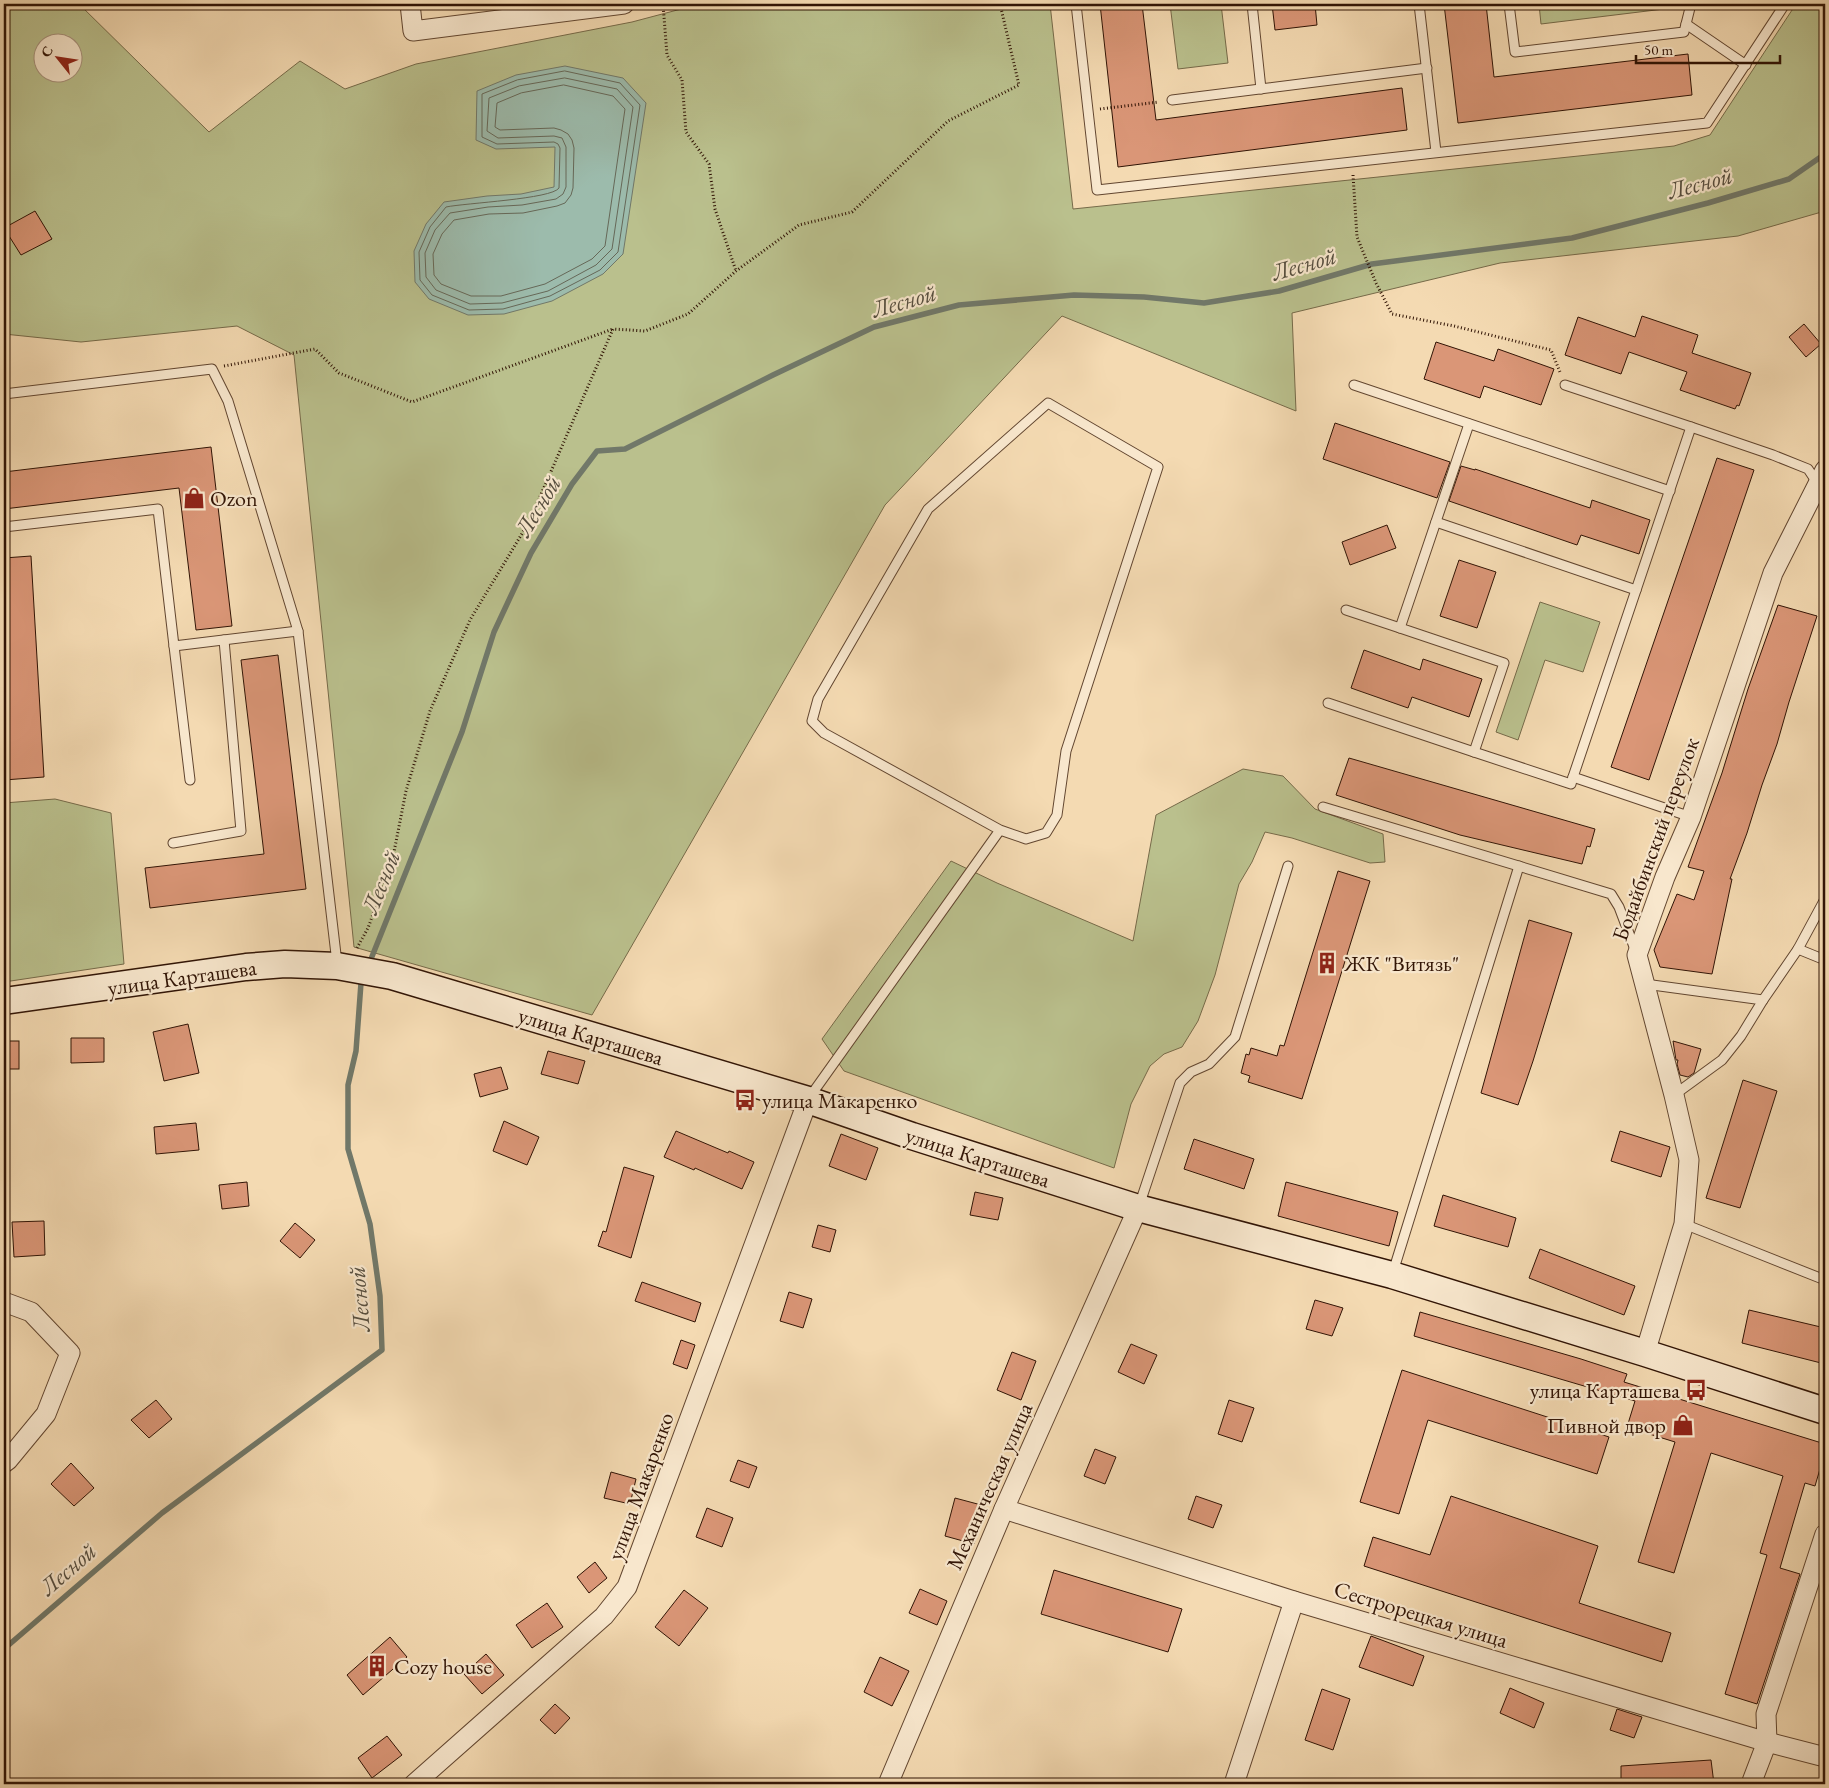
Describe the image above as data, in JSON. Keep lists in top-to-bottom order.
{
  "streets": {
    "main road": ["улица Карташева"],
    "street": [
      "Бодайбинский переулок",
      "улица Макаренко",
      "Механическая улица",
      "Сестрорецкая улица"
    ]
  },
  "crossings": [
    ["Бодайбинский переулок", "улица Карташева"],
    ["улица Карташева", "улица Макаренко"],
    ["улица Карташева", "Механическая улица"],
    ["Механическая улица", "Сестрорецкая улица"]
  ],
  "water": ["Лесной"],
  "places": {
    "shop": ["Ozon", "Пивной двор"],
    "building": ["ЖК \"Витязь\"", "Cozy house"],
    "bus stop": ["улица Макаренко", "улица Карташева"]
  },
  "scale_bar": "50 m",
  "north": "top left"
}
